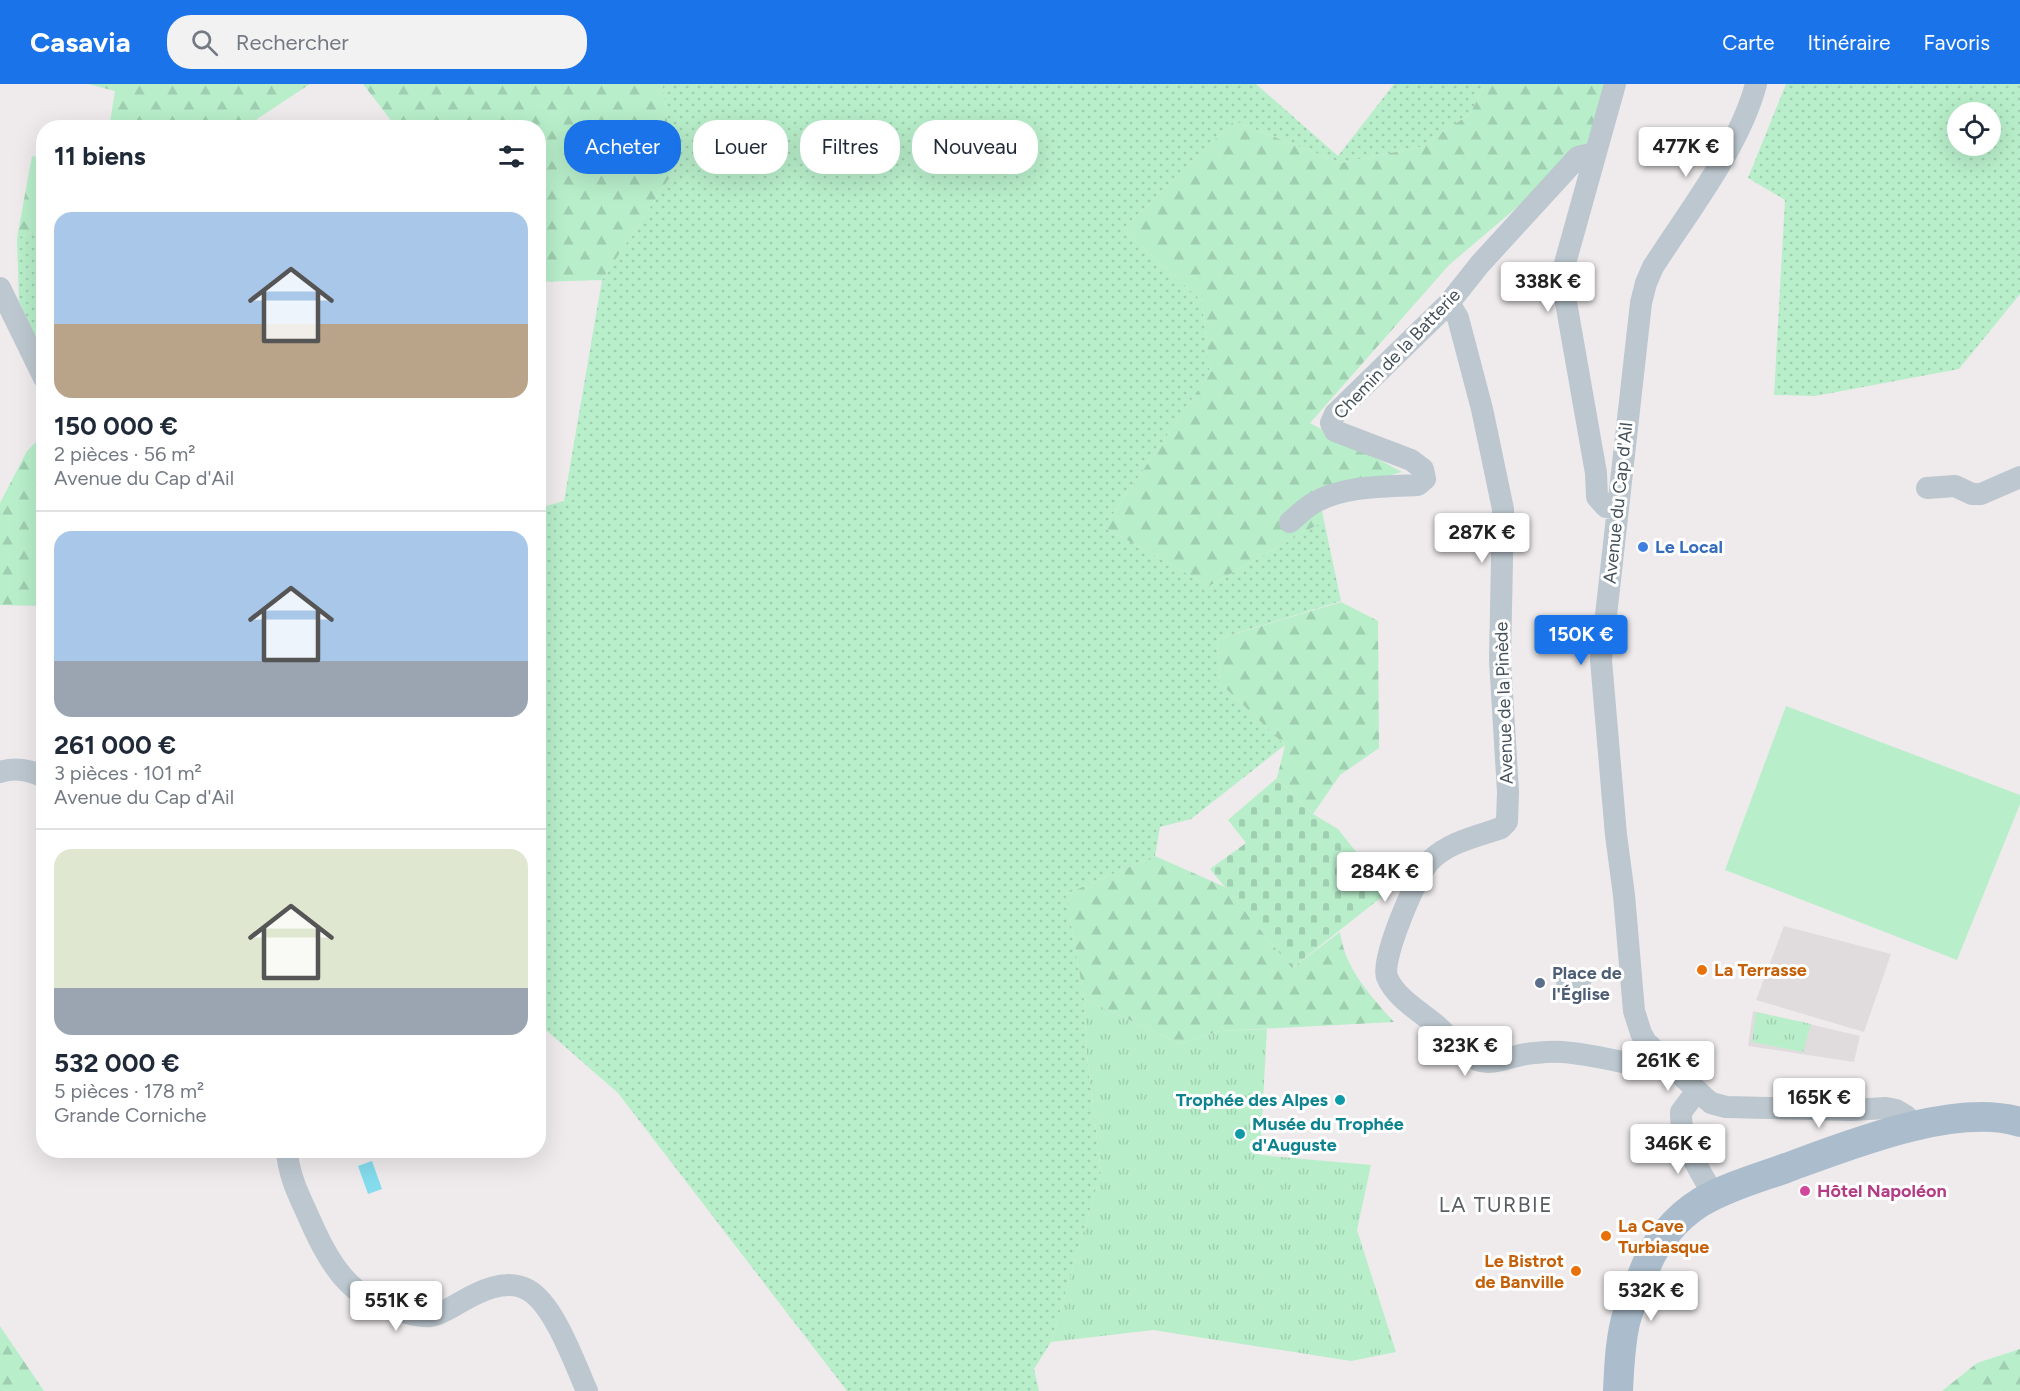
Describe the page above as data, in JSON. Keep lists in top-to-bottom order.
{
  "streets": {
    "street": ["Chemin de la Batterie", "Avenue du Cap d'Ail", "Avenue de la Pinède"]
  },
  "crossings": [
    ["Chemin de la Batterie", "Avenue de la Pinède"],
    ["Avenue du Cap d'Ail", "Avenue de la Pinède"]
  ],
  "districts": ["LA TURBIE"],
  "places": [
    "Le Local",
    "La Terrasse",
    "Place de l'Église",
    "Trophée des Alpes",
    "Musée du Trophée d'Auguste",
    "Hôtel Napoléon",
    "La Cave Turbiasque",
    "Le Bistrot de Banville"
  ],
  "page": {
    "header": "Casavia",
    "search": "Rechercher",
    "nav": ["Carte", "Itinéraire", "Favoris"],
    "chip": [
      "Acheter",
      "Louer",
      "Filtres",
      "Nouveau"
    ],
    "heading": "11 biens",
    "price": [
      "477K €",
      "338K €",
      "287K €",
      "150K €",
      "284K €",
      "323K €",
      "261K €",
      "165K €",
      "346K €",
      "532K €",
      "551K €"
    ],
    "list": [
      {
        "name": "150 000 €",
        "note": "2 pièces · 56 m² · Avenue du Cap d'Ail"
      },
      {
        "name": "261 000 €",
        "note": "3 pièces · 101 m² · Avenue du Cap d'Ail"
      },
      {
        "name": "532 000 €",
        "note": "5 pièces · 178 m² · Grande Corniche"
      }
    ]
  }
}
